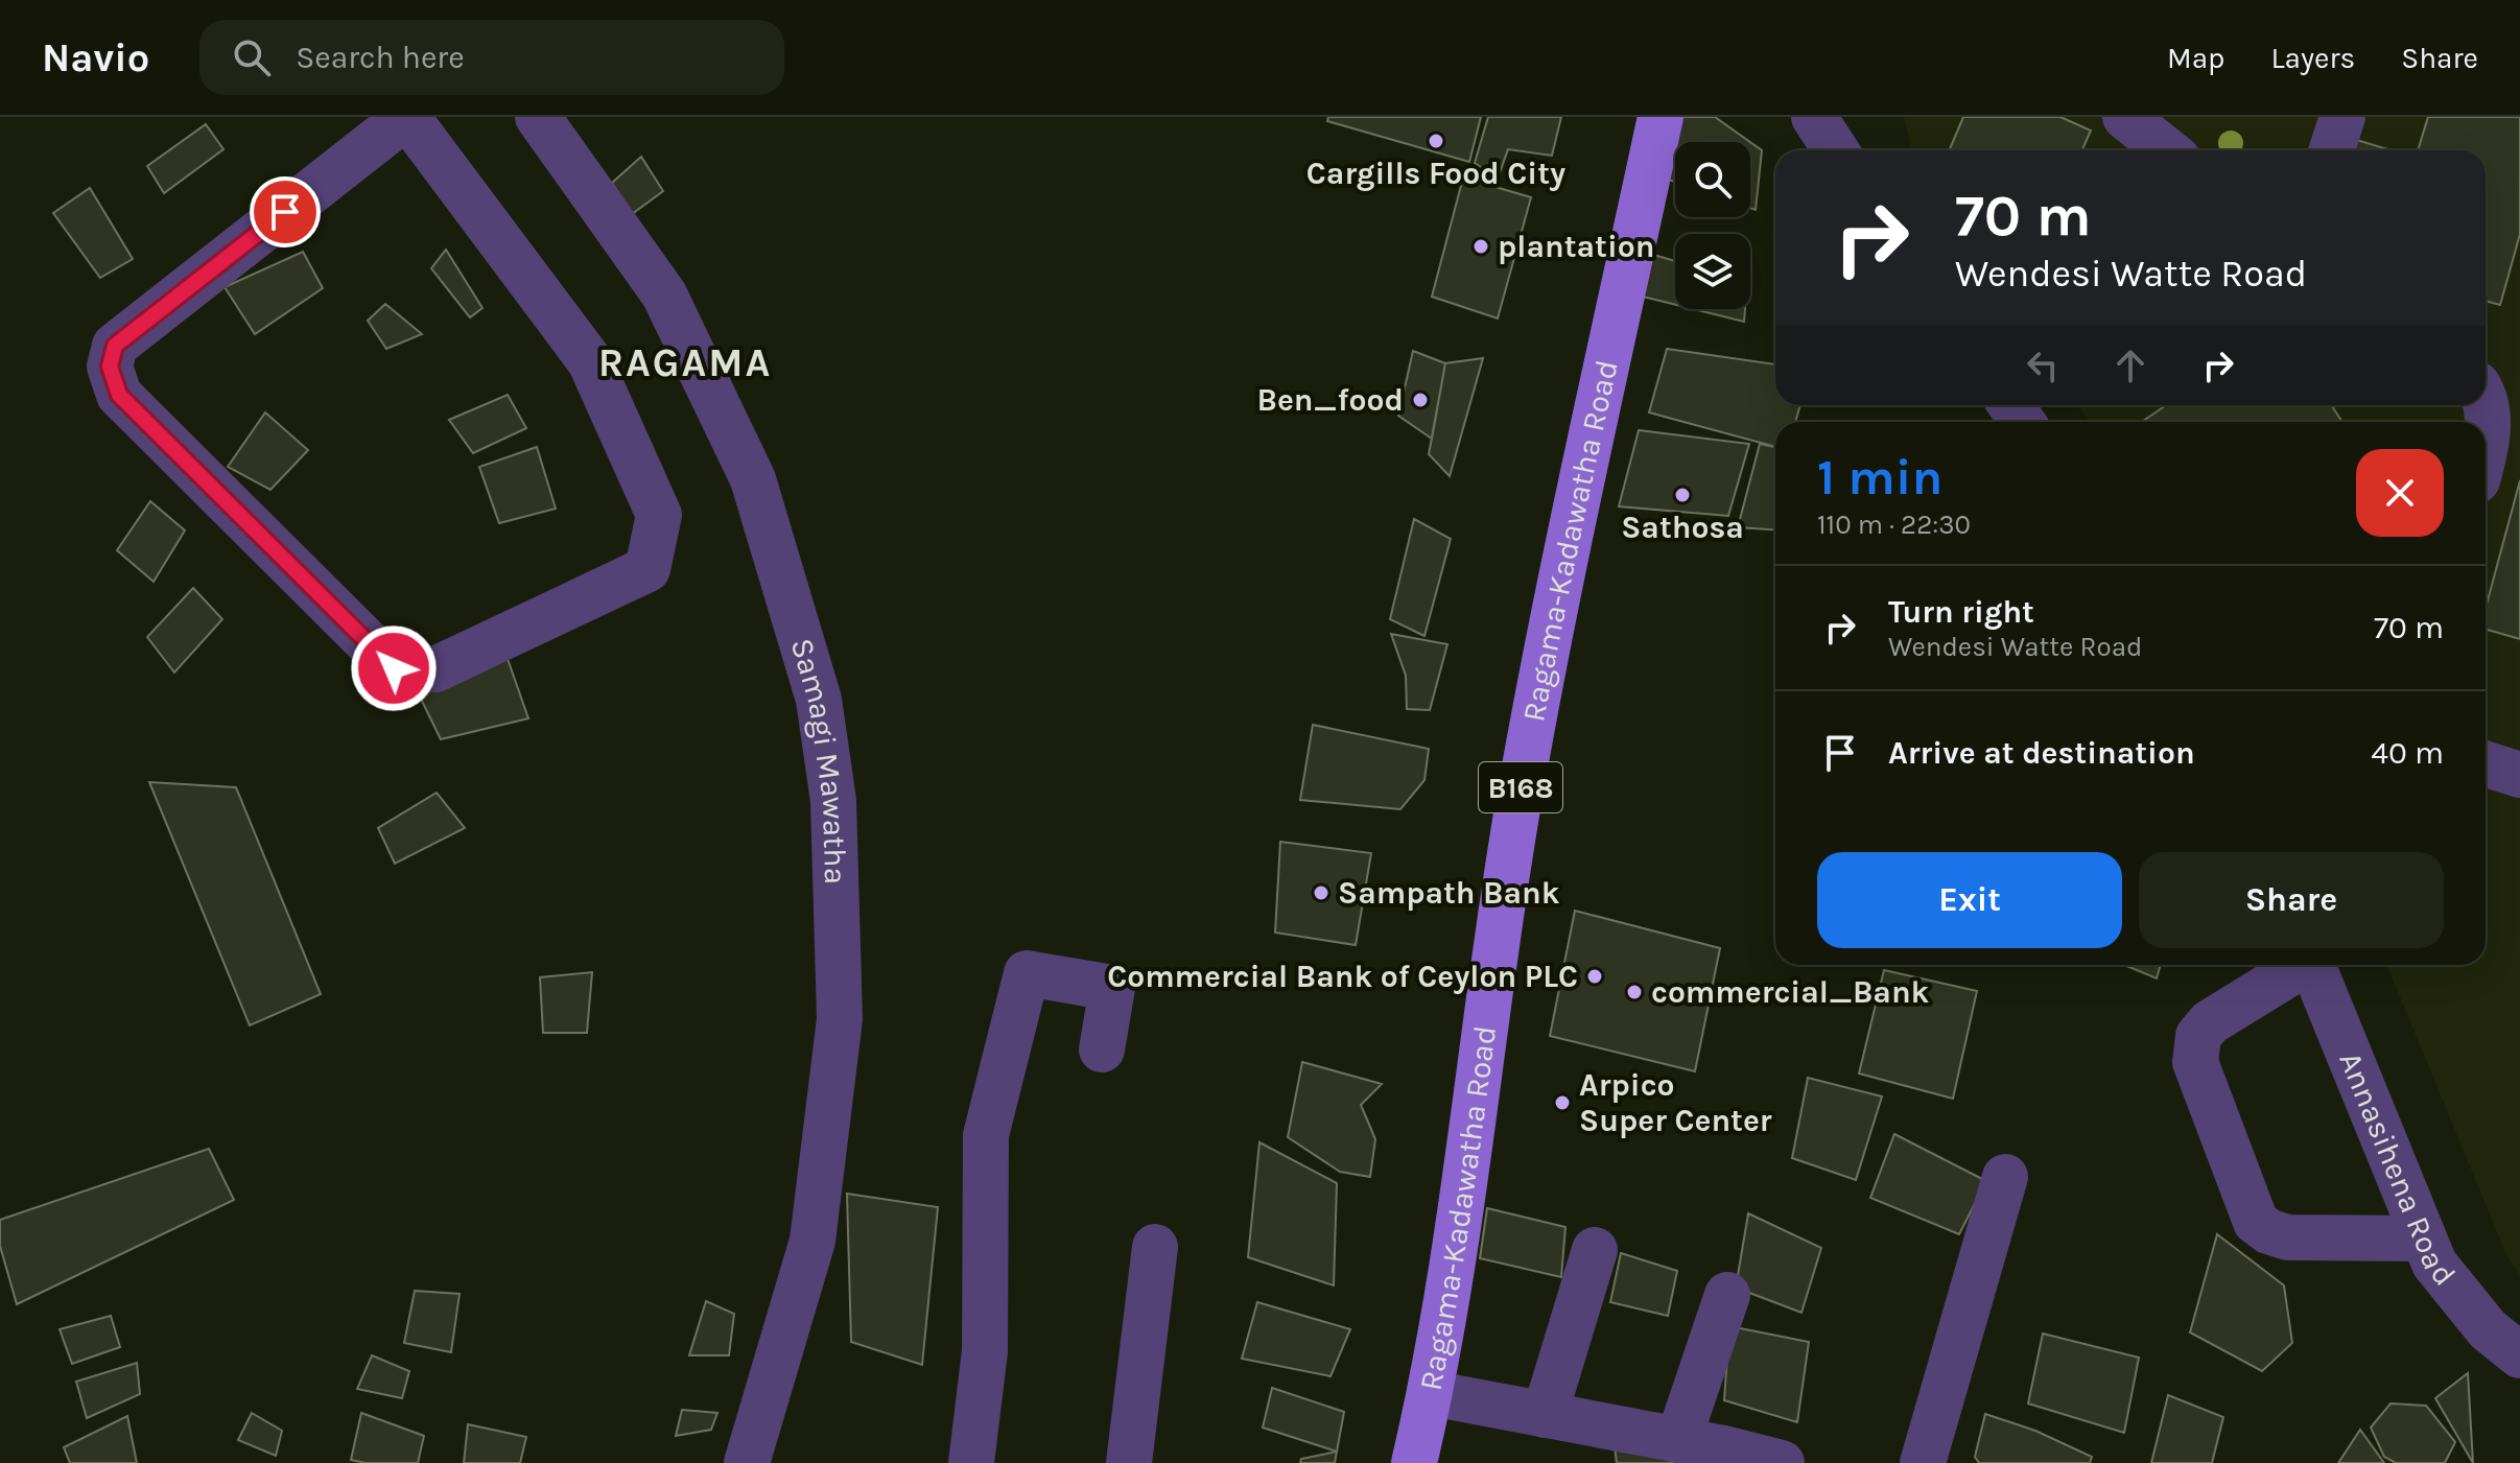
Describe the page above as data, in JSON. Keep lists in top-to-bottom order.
{
  "streets": {
    "main road": ["Ragama-Kadawatha Road", "B168"],
    "street": ["Samagi Mawatha", "Annasihena Road"]
  },
  "districts": ["RAGAMA"],
  "places": [
    "Cargills Food City",
    "plantation",
    "Ben_food",
    "Sathosa",
    "Sampath Bank",
    "Commercial Bank of Ceylon PLC",
    "commercial_Bank",
    "Arpico Super Center"
  ],
  "page": {
    "header": "Navio",
    "search": "Search here",
    "nav": ["Map", "Layers", "Share"],
    "turn": ["70 m", "Wendesi Watte Road"],
    "heading": ["1 min", "110 m · 22:30"],
    "list": [
      {
        "name": "Turn right",
        "note": "Wendesi Watte Road",
        "value": "70 m"
      },
      {
        "name": "Arrive at destination",
        "value": "40 m"
      }
    ],
    "buttons": ["Exit", "Share"]
  }
}
